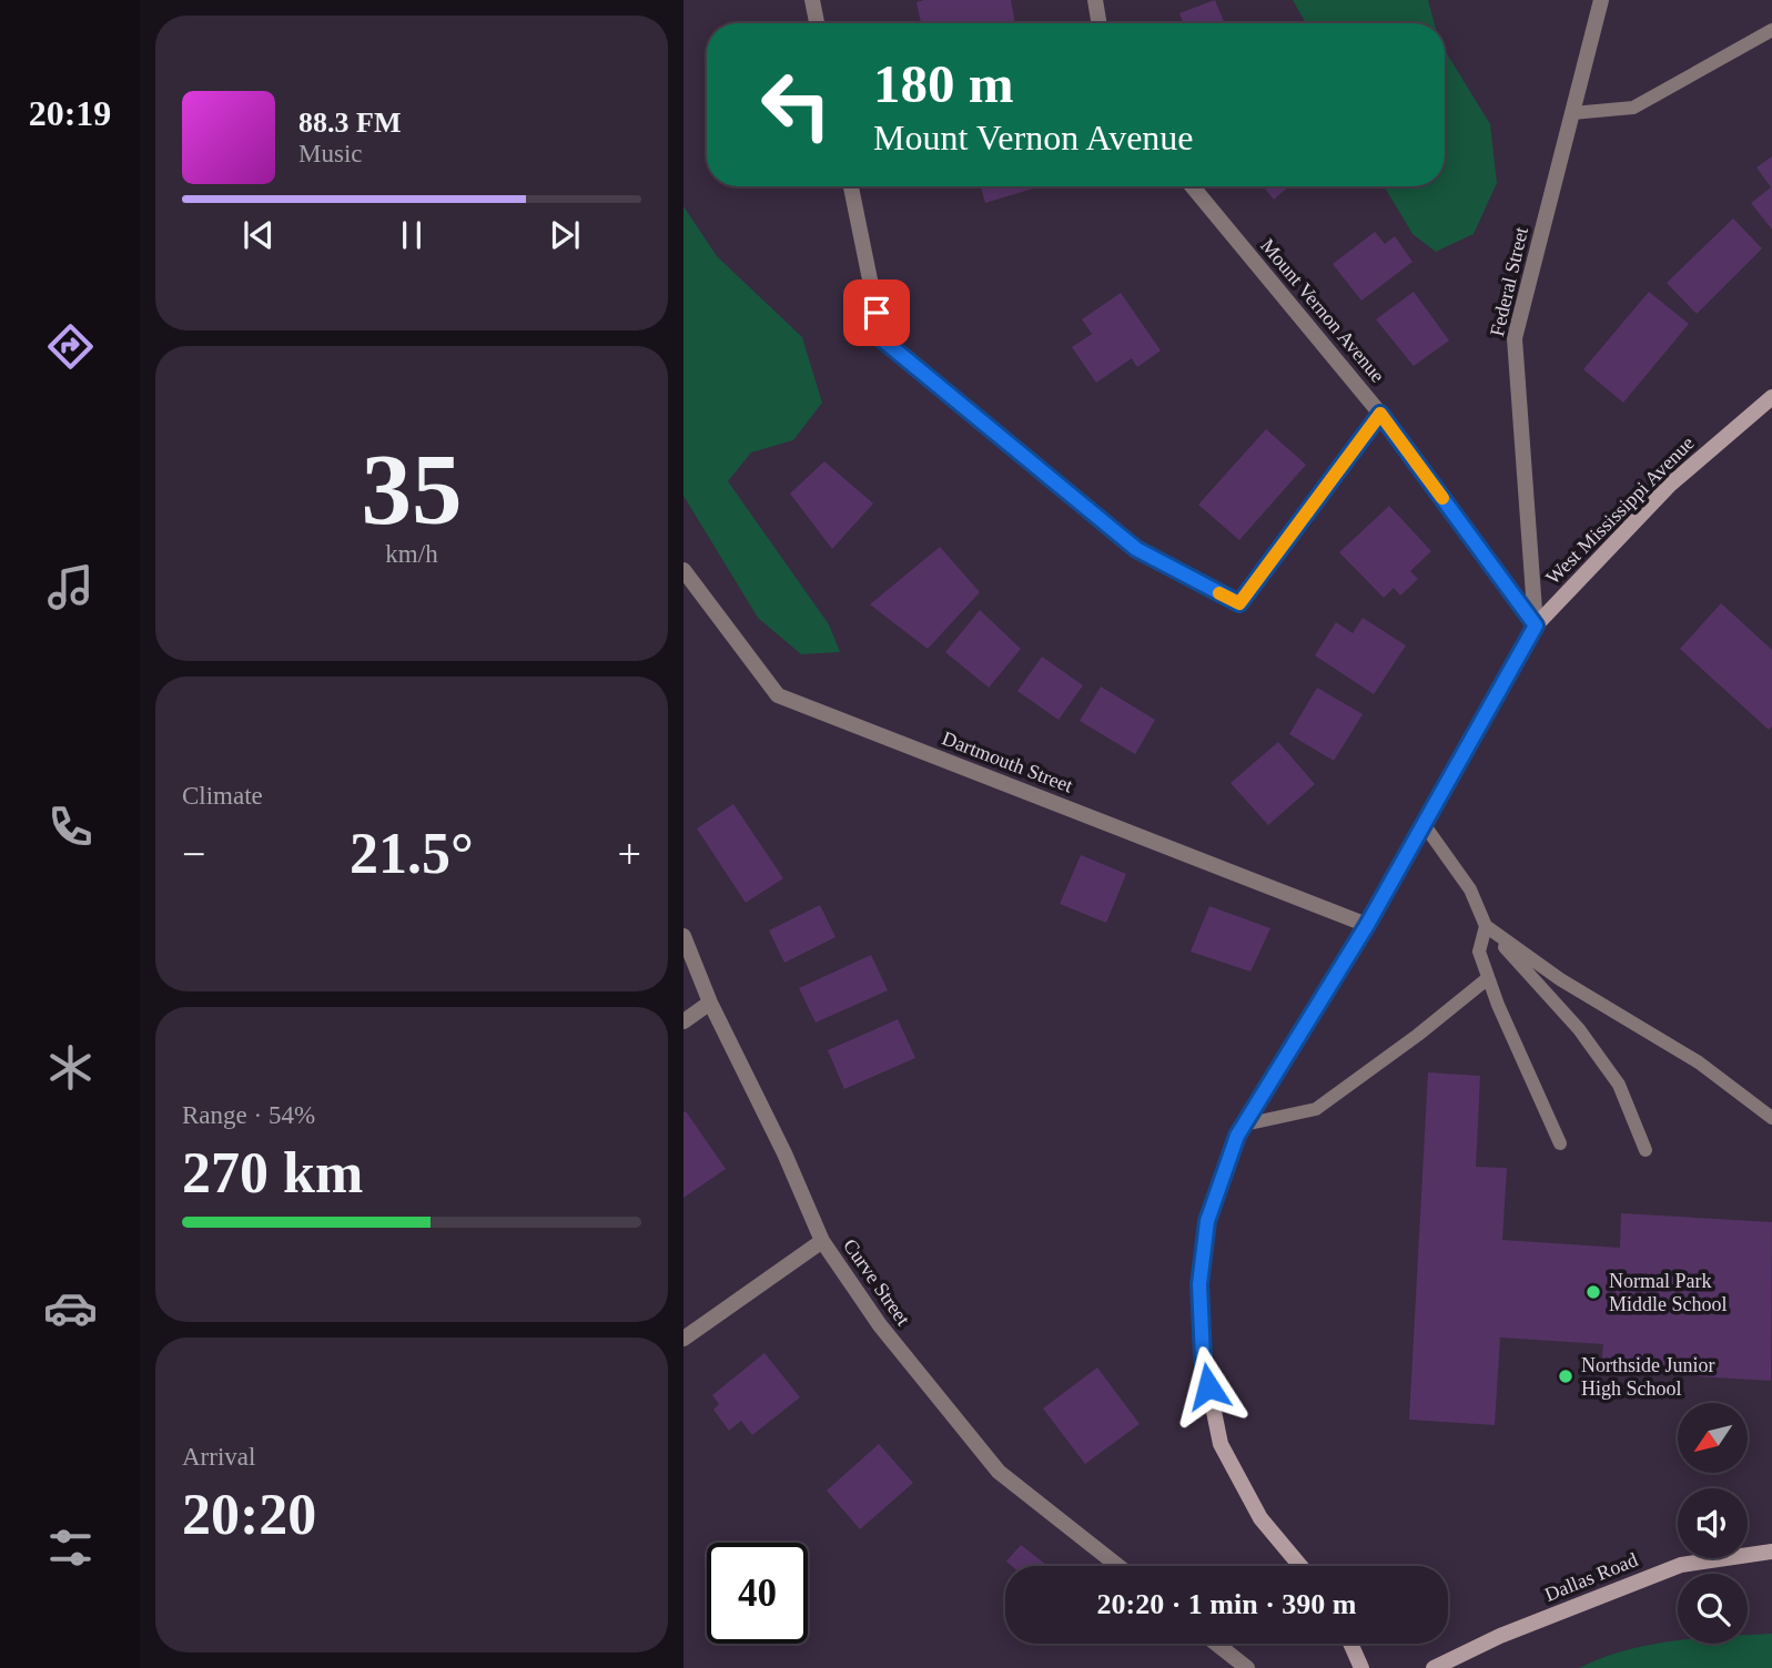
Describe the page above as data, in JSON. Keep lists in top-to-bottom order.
{
  "streets": {
    "street": [
      "Federal Street",
      "Mount Vernon Avenue",
      "West Mississippi Avenue",
      "Dartmouth Street",
      "Curve Street",
      "Dallas Road"
    ]
  },
  "crossings": [
    ["Federal Street", "Mount Vernon Avenue"],
    ["Federal Street", "West Mississippi Avenue"],
    ["Mount Vernon Avenue", "West Mississippi Avenue"],
    ["West Mississippi Avenue", "Dartmouth Street"]
  ],
  "places": ["Normal Park Middle School", "Northside Junior High School"],
  "north": "bottom left",
  "page": {
    "tabs": "20:19",
    "turn": ["180 m", "Mount Vernon Avenue"],
    "song": ["88.3 FM", "Music"],
    "tile": [
      ["35", "km/h"],
      "Climate",
      ["Range · 54%", "270 km"],
      ["Arrival", "20:20"]
    ],
    "heat": ["−", "21.5°", "+"],
    "limit": "40",
    "trip": "20:20 · 1 min · 390 m"
  }
}
